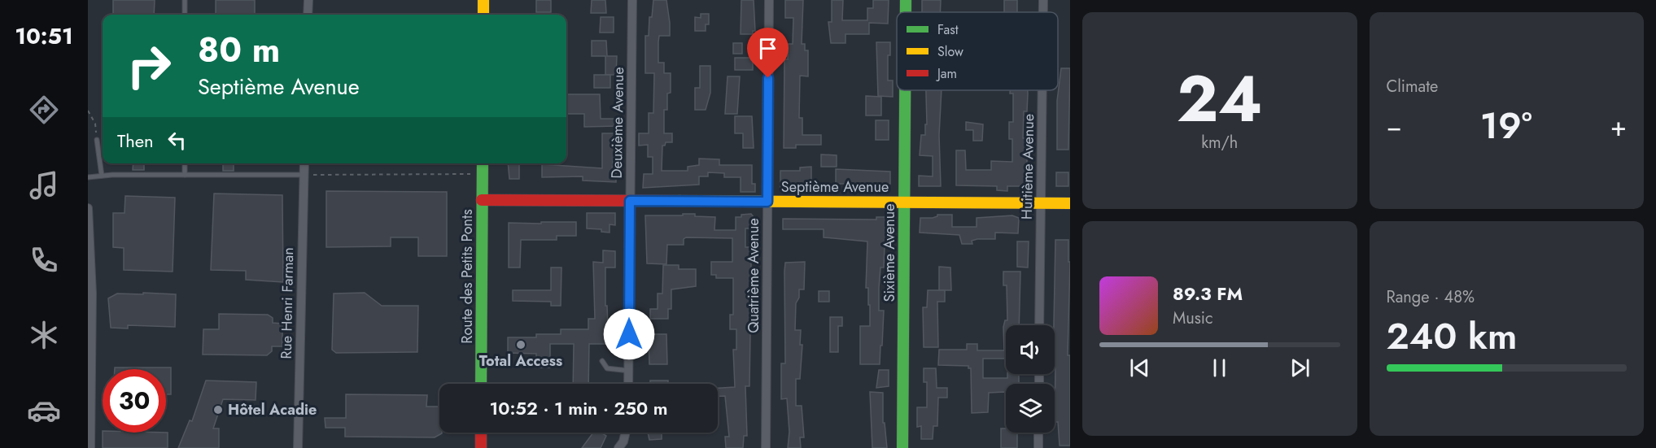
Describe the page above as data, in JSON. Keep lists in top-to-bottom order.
{
  "streets": {
    "street": [
      "Deuxième Avenue",
      "Huitième Avenue",
      "Septième Avenue",
      "Sixième Avenue",
      "Quatrième Avenue",
      "Route des Petits Ponts",
      "Rue Henri Farman"
    ]
  },
  "crossings": [
    ["Deuxième Avenue", "Septième Avenue"],
    ["Huitième Avenue", "Septième Avenue"],
    ["Septième Avenue", "Sixième Avenue"],
    ["Septième Avenue", "Quatrième Avenue"],
    ["Septième Avenue", "Route des Petits Ponts"]
  ],
  "places": ["Total Access", "Hôtel Acadie"],
  "legend": ["Fast", "Slow", "Jam"],
  "page": {
    "tabs": "10:51",
    "tile": [
      ["24", "km/h"],
      "Climate",
      ["Range · 48%", "240 km"]
    ],
    "turn": ["80 m", "Septième Avenue"],
    "heat": ["−", "19°", "+"],
    "then": "Then",
    "song": ["89.3 FM", "Music"],
    "limit": "30",
    "trip": "10:52 · 1 min · 250 m"
  }
}
